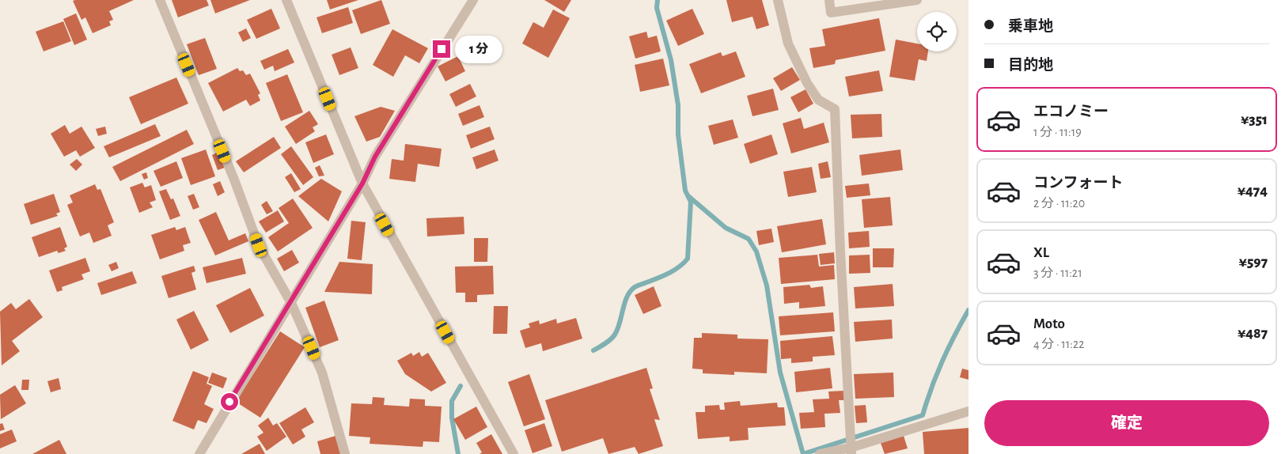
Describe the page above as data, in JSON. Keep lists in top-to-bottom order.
{
  "page": {
    "banner": ["乗車地", "目的地"],
    "bubble": "1 分",
    "list": [
      {
        "name": "エコノミー",
        "note": "1 分 · 11:19",
        "value": "¥351"
      },
      {
        "name": "コンフォート",
        "note": "2 分 · 11:20",
        "value": "¥474"
      },
      {
        "name": "XL",
        "note": "3 分 · 11:21",
        "value": "¥597"
      },
      {
        "name": "Moto",
        "note": "4 分 · 11:22",
        "value": "¥487"
      }
    ],
    "buttons": "確定"
  }
}
